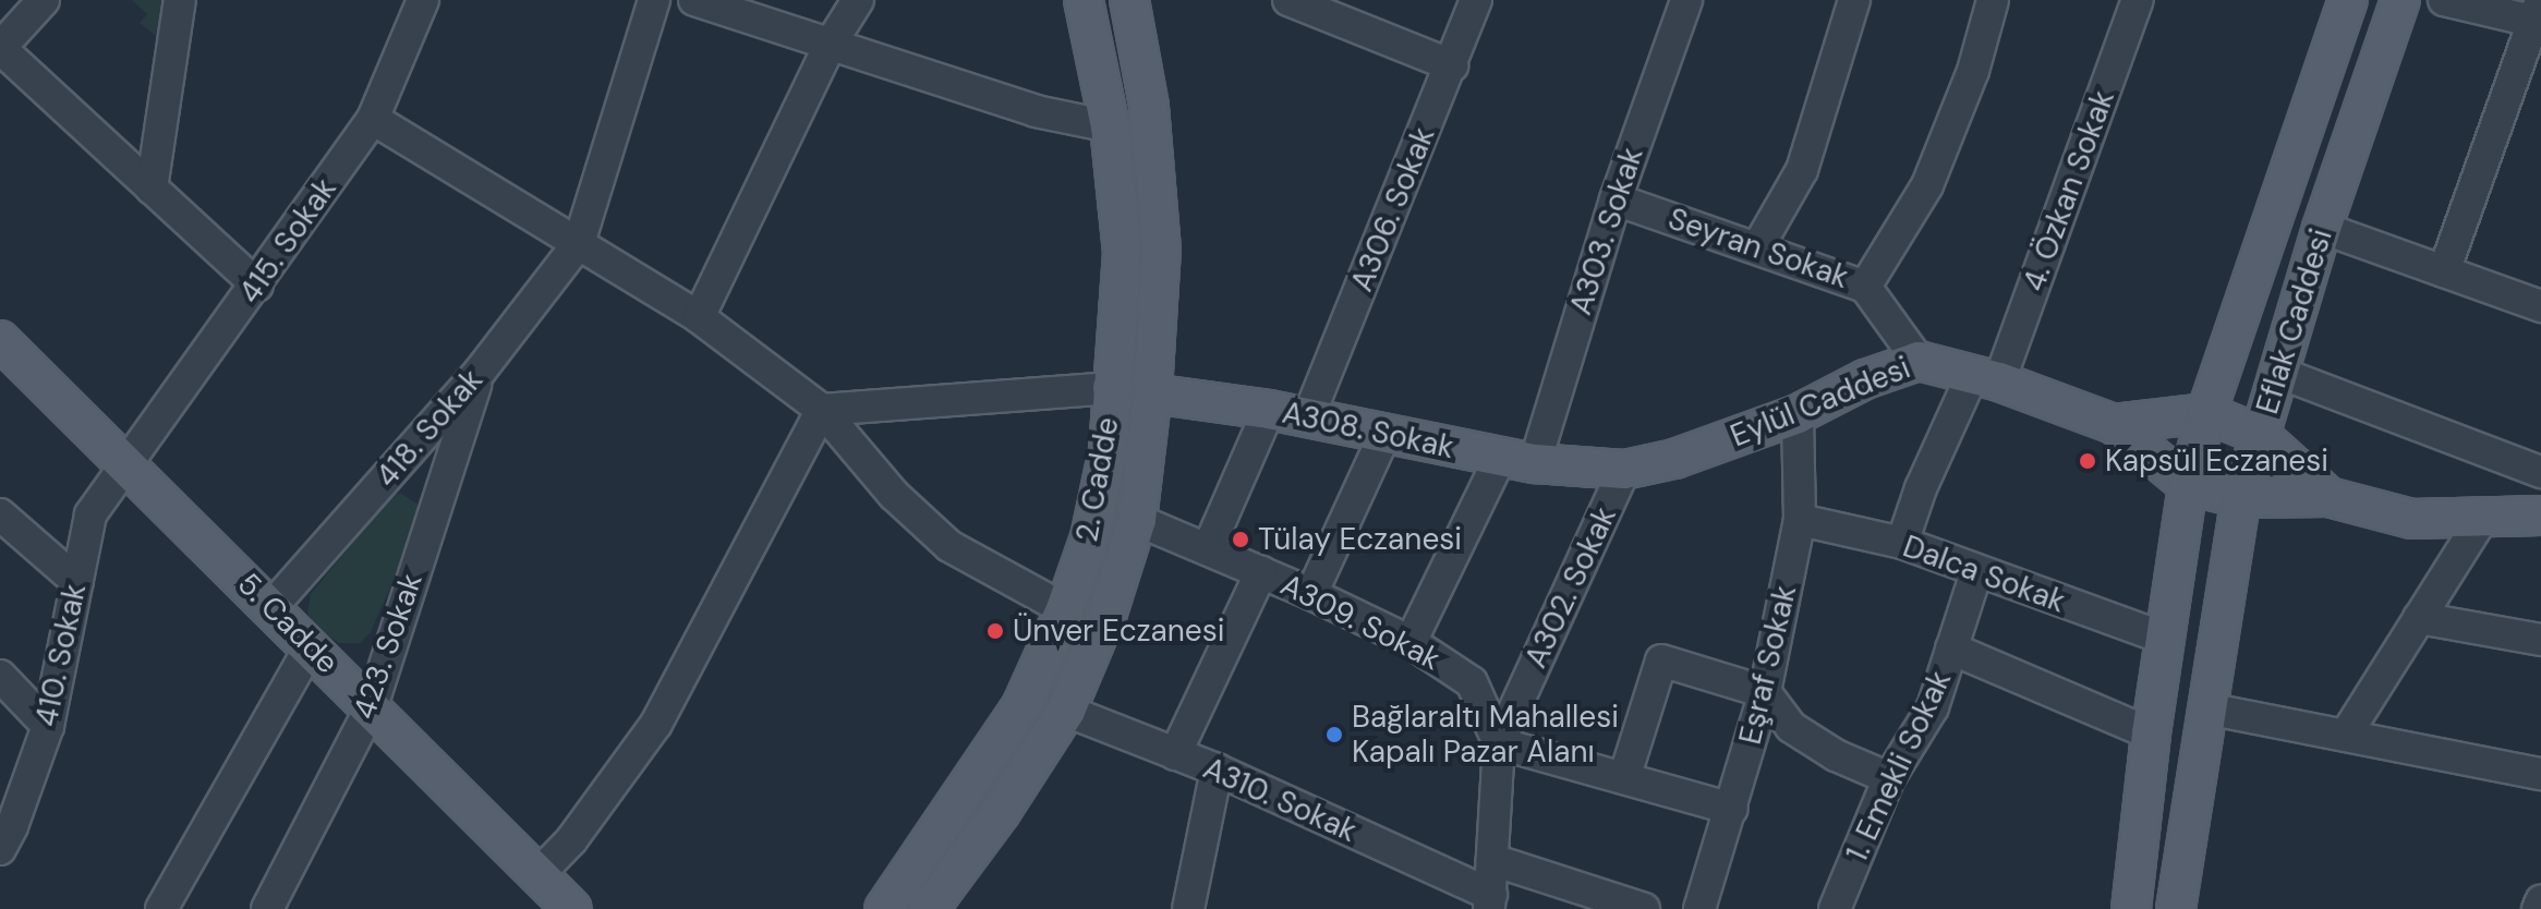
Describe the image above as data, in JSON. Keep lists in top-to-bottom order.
{
  "streets": {
    "main road": [
      "Eflak Caddesi",
      "Eylül Caddesi",
      "A308. Sokak",
      "2. Cadde",
      "5. Cadde"
    ],
    "street": [
      "4. Özkan Sokak",
      "A306. Sokak",
      "A303. Sokak",
      "415. Sokak",
      "Seyran Sokak",
      "418. Sokak",
      "Dalca Sokak",
      "A302. Sokak",
      "A309. Sokak",
      "423. Sokak",
      "410. Sokak",
      "Eşraf Sokak",
      "1. Emekli Sokak",
      "A310. Sokak"
    ]
  },
  "crossings": [
    ["4. Özkan Sokak", "Eylül Caddesi"],
    ["4. Özkan Sokak", "Dalca Sokak"],
    ["A306. Sokak", "A308. Sokak"],
    ["A303. Sokak", "Seyran Sokak"],
    ["A303. Sokak", "A308. Sokak"],
    ["A303. Sokak", "A309. Sokak"],
    ["415. Sokak", "5. Cadde"],
    ["415. Sokak", "410. Sokak"],
    ["Seyran Sokak", "Eylül Caddesi"],
    ["Eflak Caddesi", "Dalca Sokak"],
    ["Eylül Caddesi", "A308. Sokak"],
    ["Eylül Caddesi", "A302. Sokak"],
    ["Eylül Caddesi", "Eşraf Sokak"],
    ["418. Sokak", "5. Cadde"],
    ["418. Sokak", "423. Sokak"],
    ["A308. Sokak", "2. Cadde"],
    ["A308. Sokak", "A302. Sokak"],
    ["2. Cadde", "A309. Sokak"],
    ["2. Cadde", "A310. Sokak"],
    ["Dalca Sokak", "Eşraf Sokak"],
    ["Dalca Sokak", "1. Emekli Sokak"],
    ["A302. Sokak", "A309. Sokak"],
    ["A302. Sokak", "A310. Sokak"],
    ["5. Cadde", "423. Sokak"],
    ["5. Cadde", "410. Sokak"]
  ],
  "places": [
    "Kapsül Eczanesi",
    "Tülay Eczanesi",
    "Ünver Eczanesi",
    "Bağlaraltı Mahallesi Kapalı Pazar Alanı"
  ]
}
